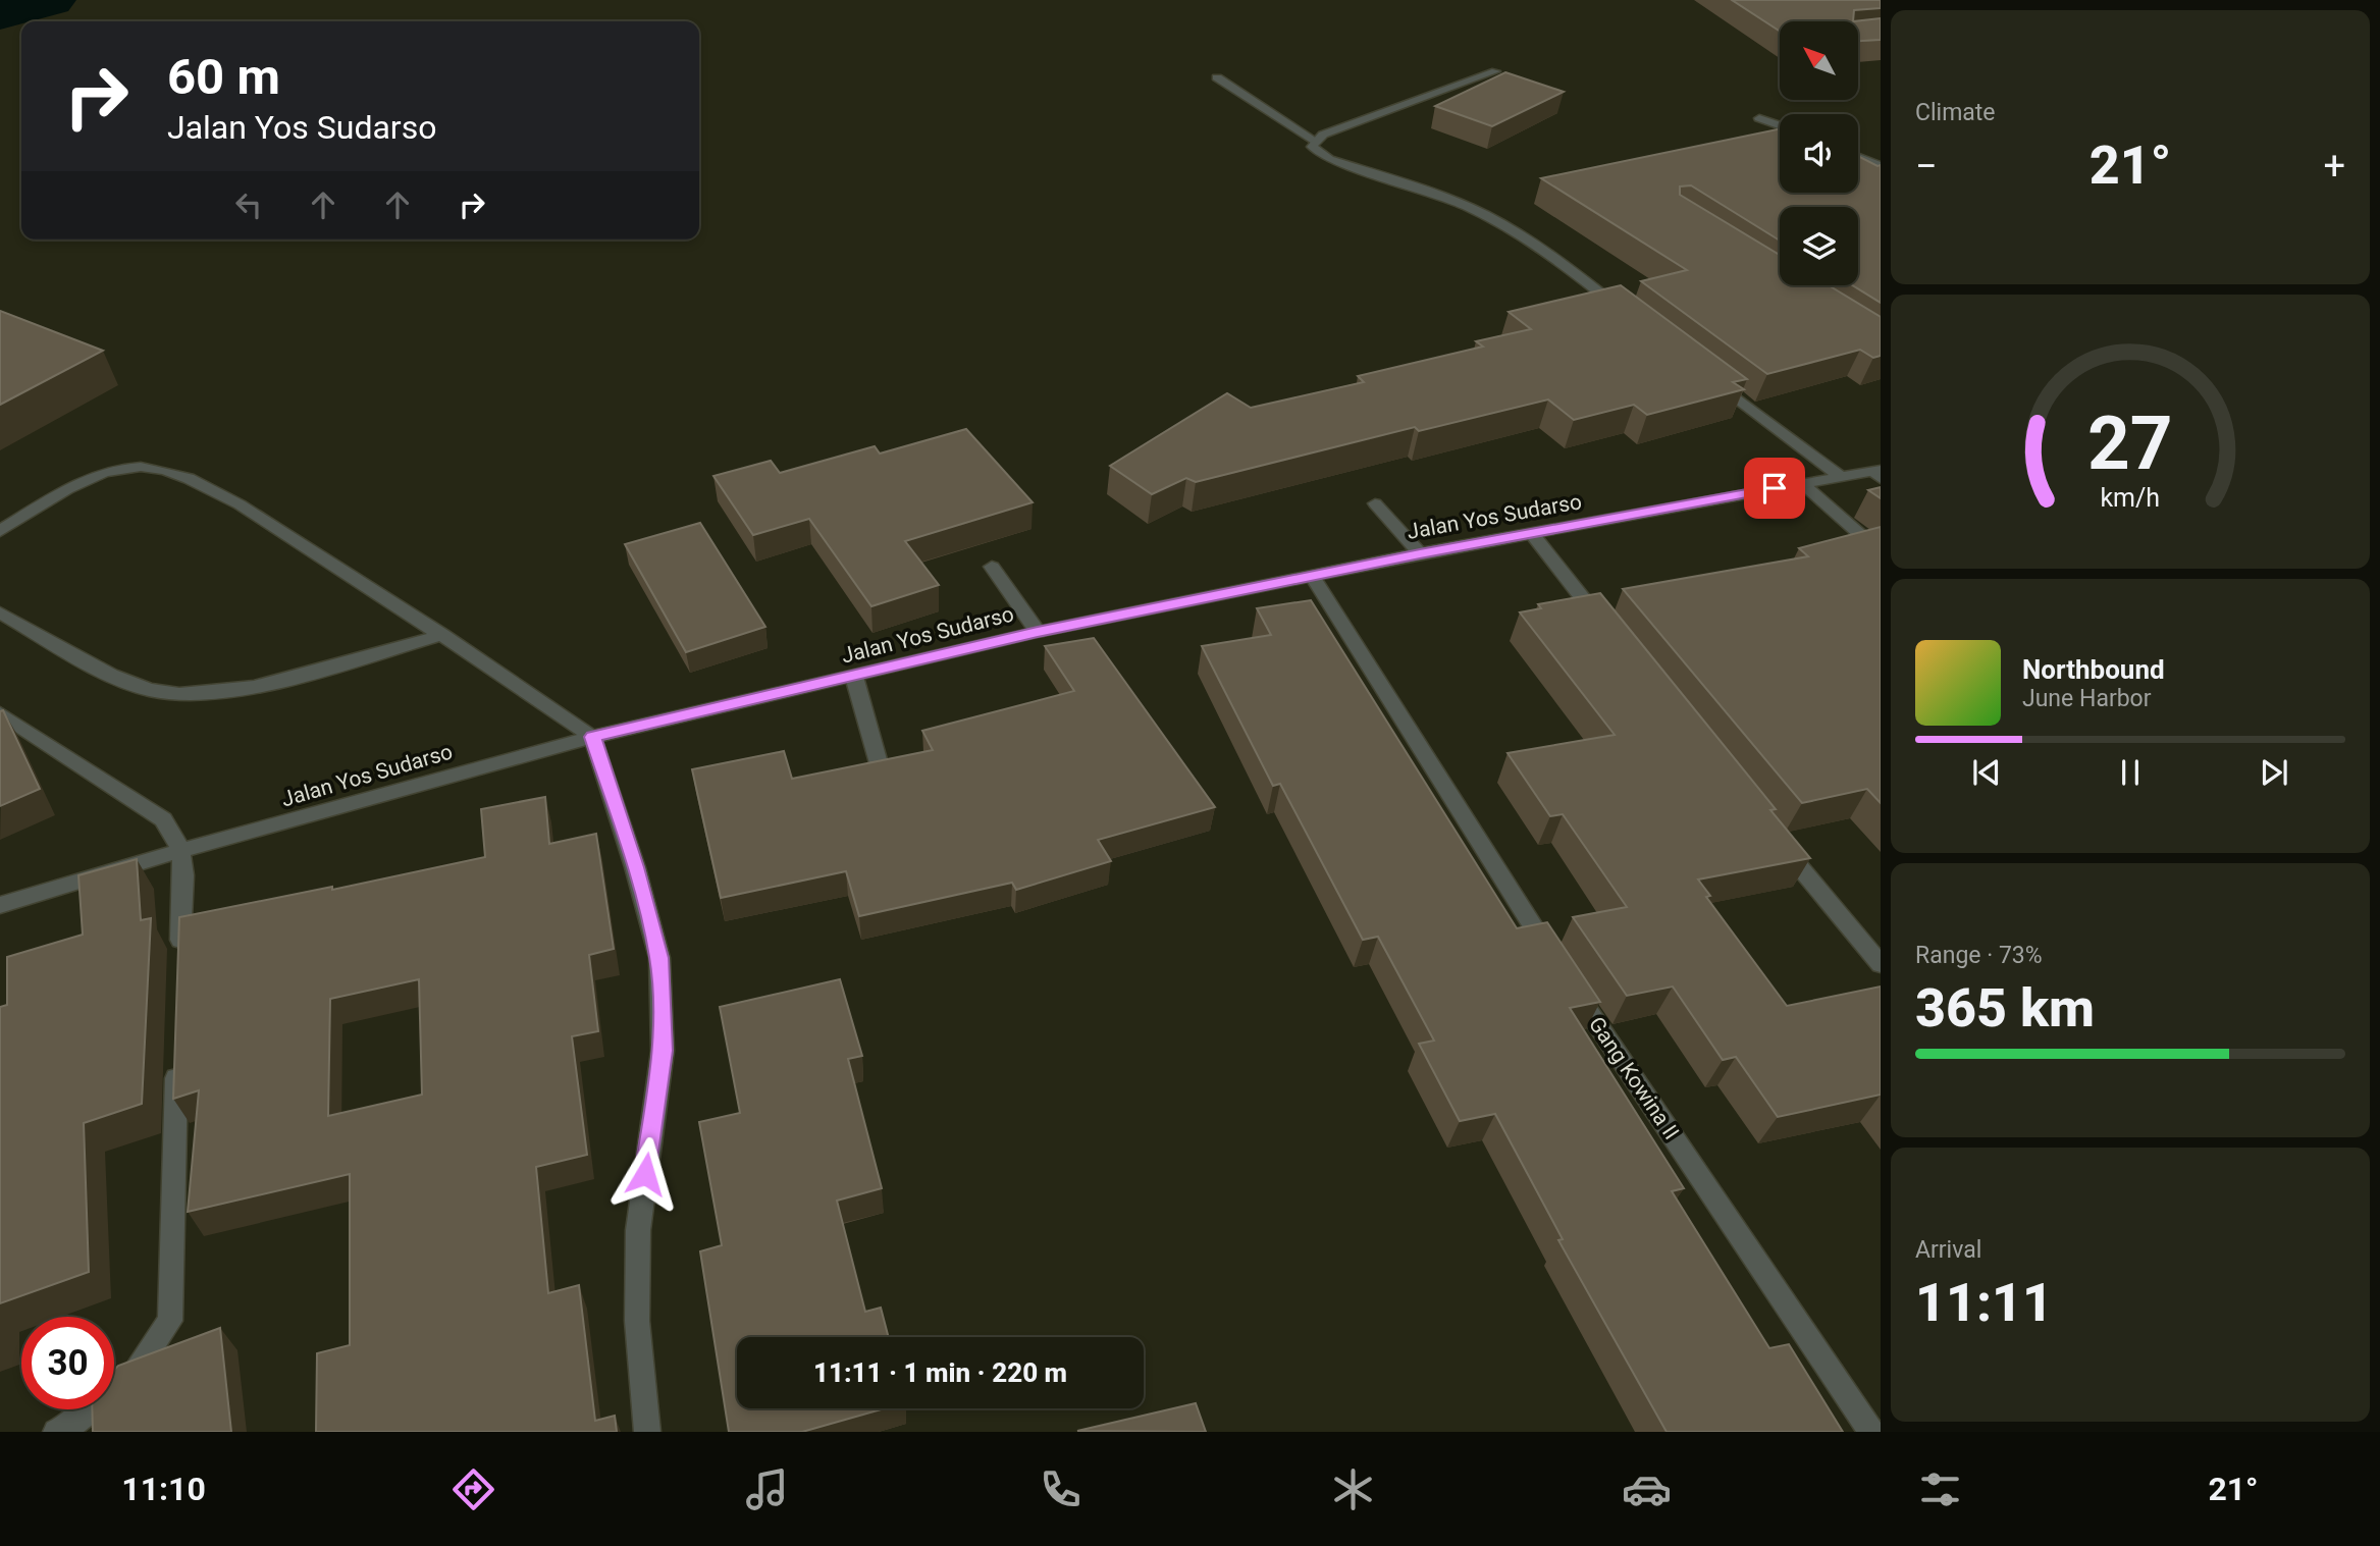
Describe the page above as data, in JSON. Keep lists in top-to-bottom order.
{
  "streets": {
    "street": ["Jalan Yos Sudarso", "Gang Kowina II"]
  },
  "crossings": [
    ["Jalan Yos Sudarso", "Gang Kowina II"]
  ],
  "north": "top left",
  "page": {
    "tile": [
      "Climate",
      ["Range · 73%", "365 km"],
      ["Arrival", "11:11"]
    ],
    "turn": ["60 m", "Jalan Yos Sudarso"],
    "heat": ["−", "21°", "+"],
    "song": ["Northbound", "June Harbor"],
    "limit": "30",
    "trip": "11:11 · 1 min · 220 m",
    "tabs": ["11:10", "21°"],
    "gauge": ["27", "km/h"]
  }
}
